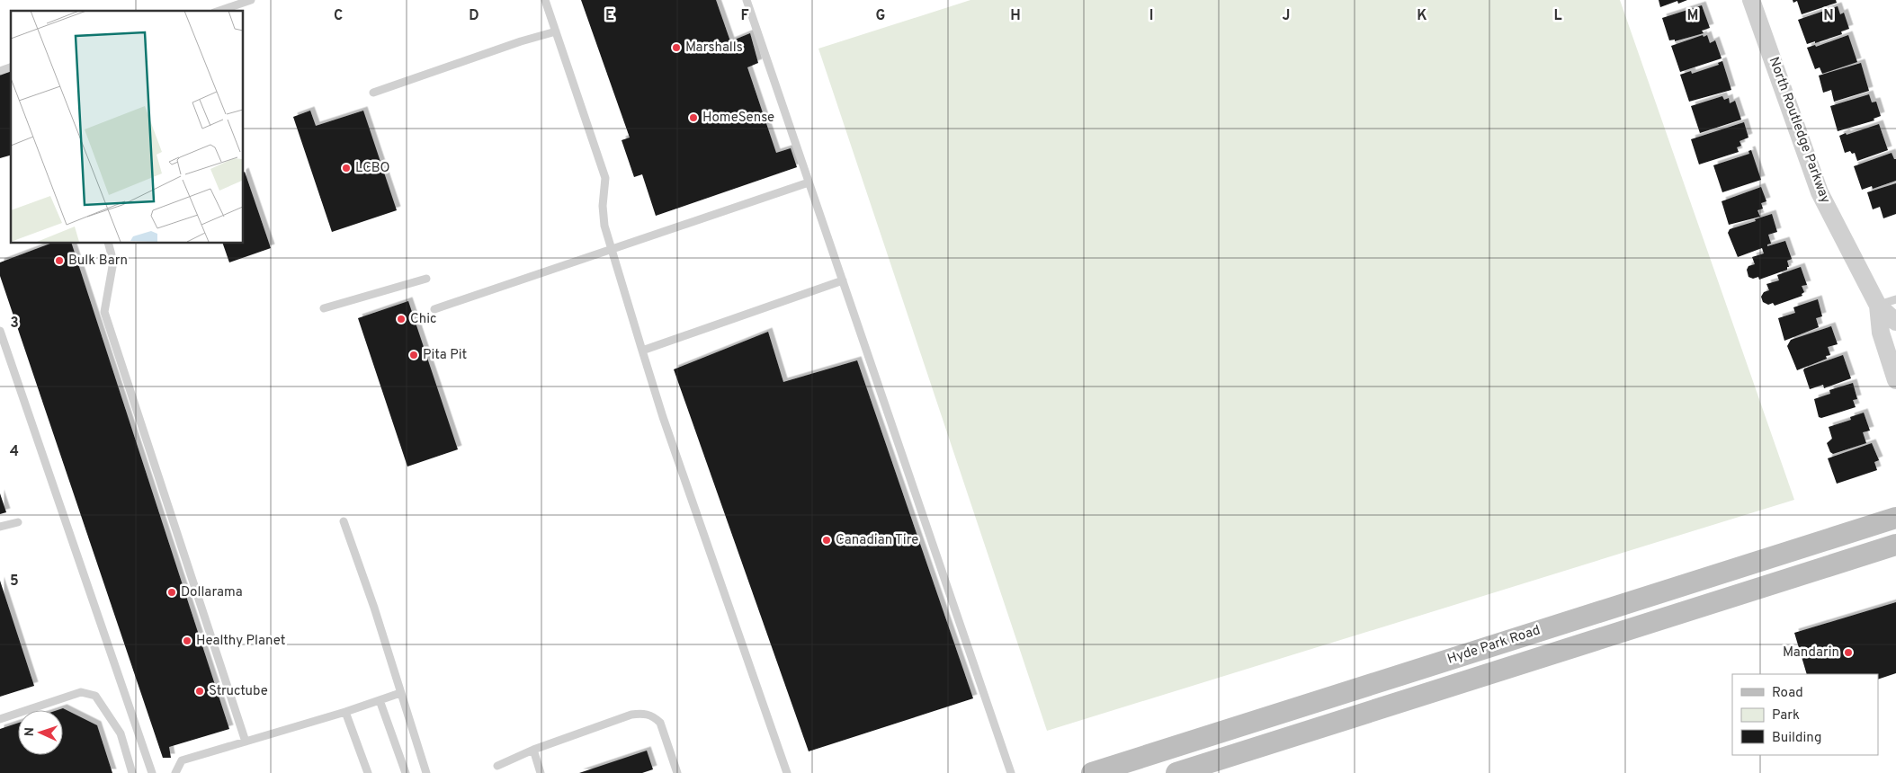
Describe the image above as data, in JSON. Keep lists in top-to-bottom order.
{
  "streets": {
    "main road": ["Hyde Park Road"],
    "street": ["North Routledge Parkway"]
  },
  "places": [
    "Marshalls",
    "HomeSense",
    "LCBO",
    "Bulk Barn",
    "Chic",
    "Pita Pit",
    "Canadian Tire",
    "Dollarama",
    "Healthy Planet",
    "Mandarin",
    "Structube"
  ],
  "legend": ["Road", "Park", "Building"],
  "north": "left",
  "grid": {
    "columns": [
      "C",
      "D",
      "E",
      "F",
      "G",
      "H",
      "I",
      "J",
      "K",
      "L",
      "M",
      "N"
    ],
    "rows": ["3", "4", "5"]
  }
}
